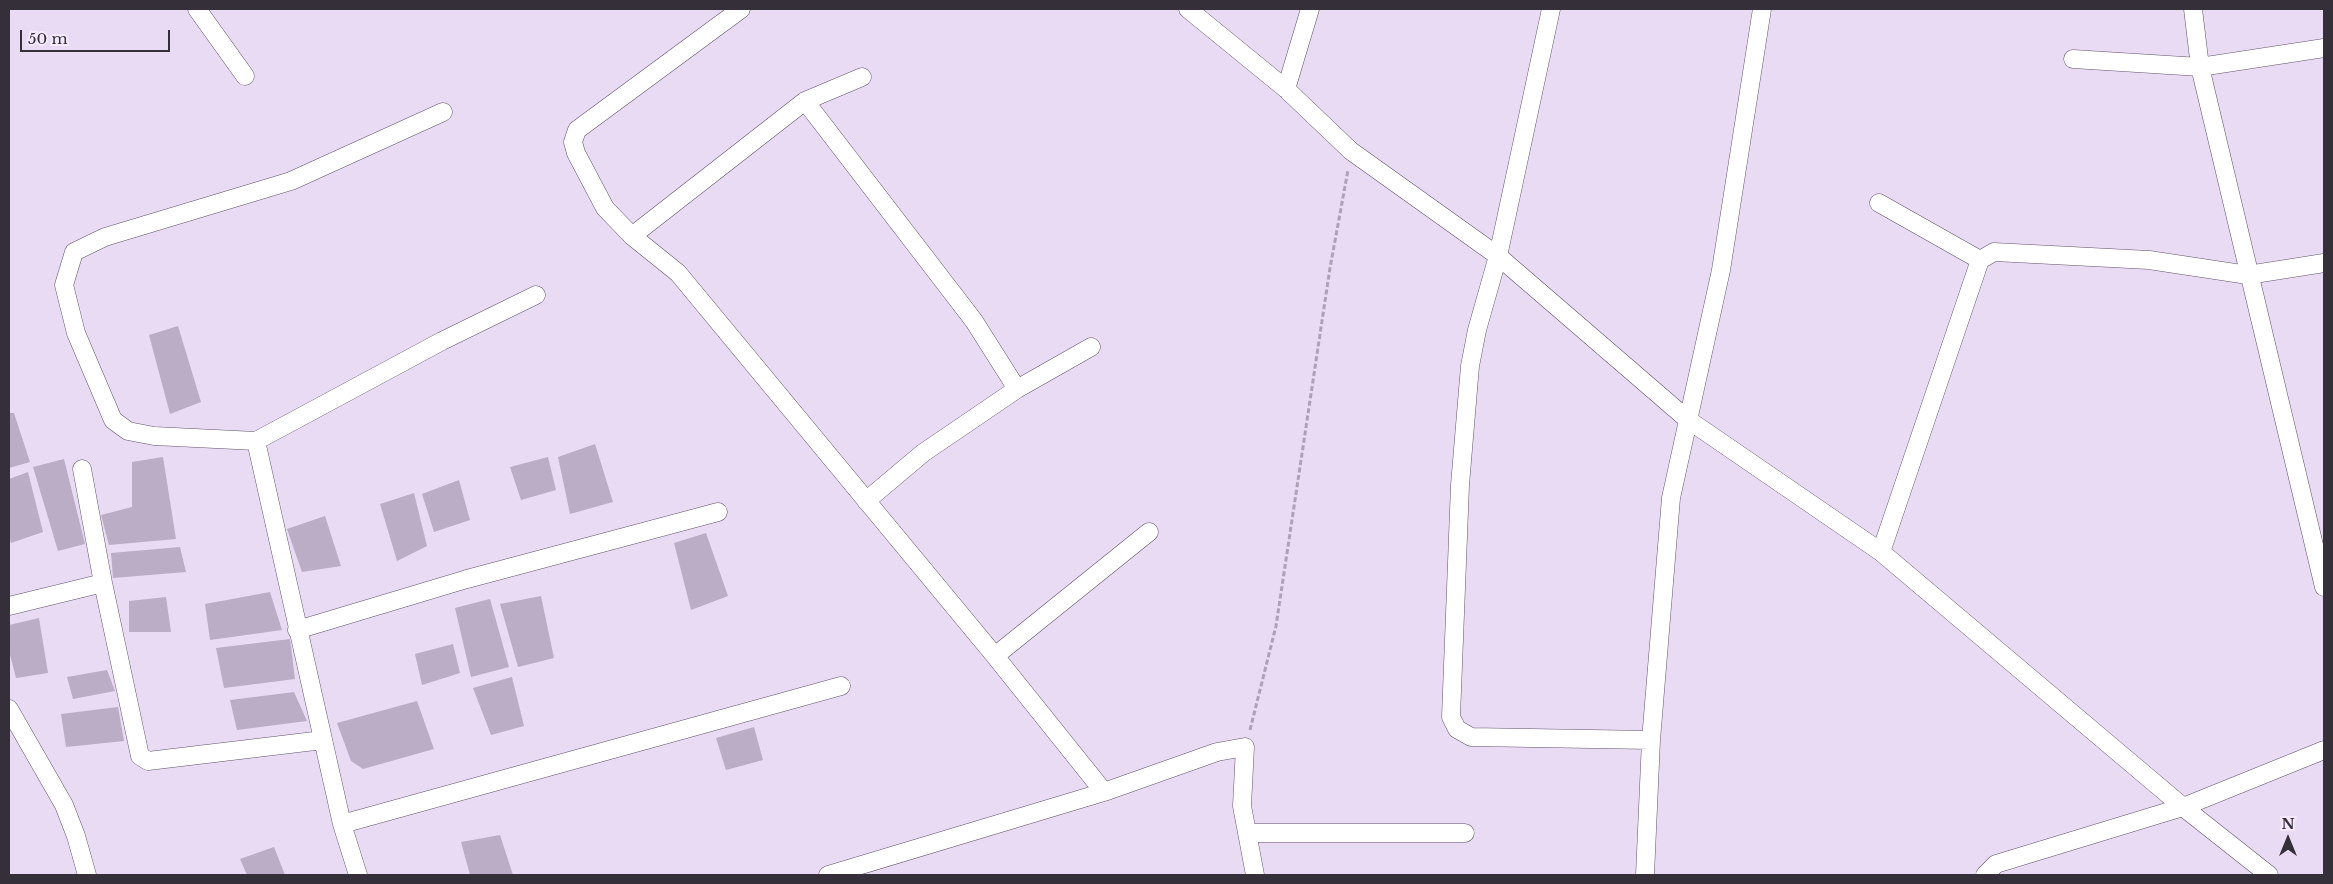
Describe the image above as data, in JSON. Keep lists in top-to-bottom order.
{
  "scale_bar": "50 m",
  "north": "top"
}
